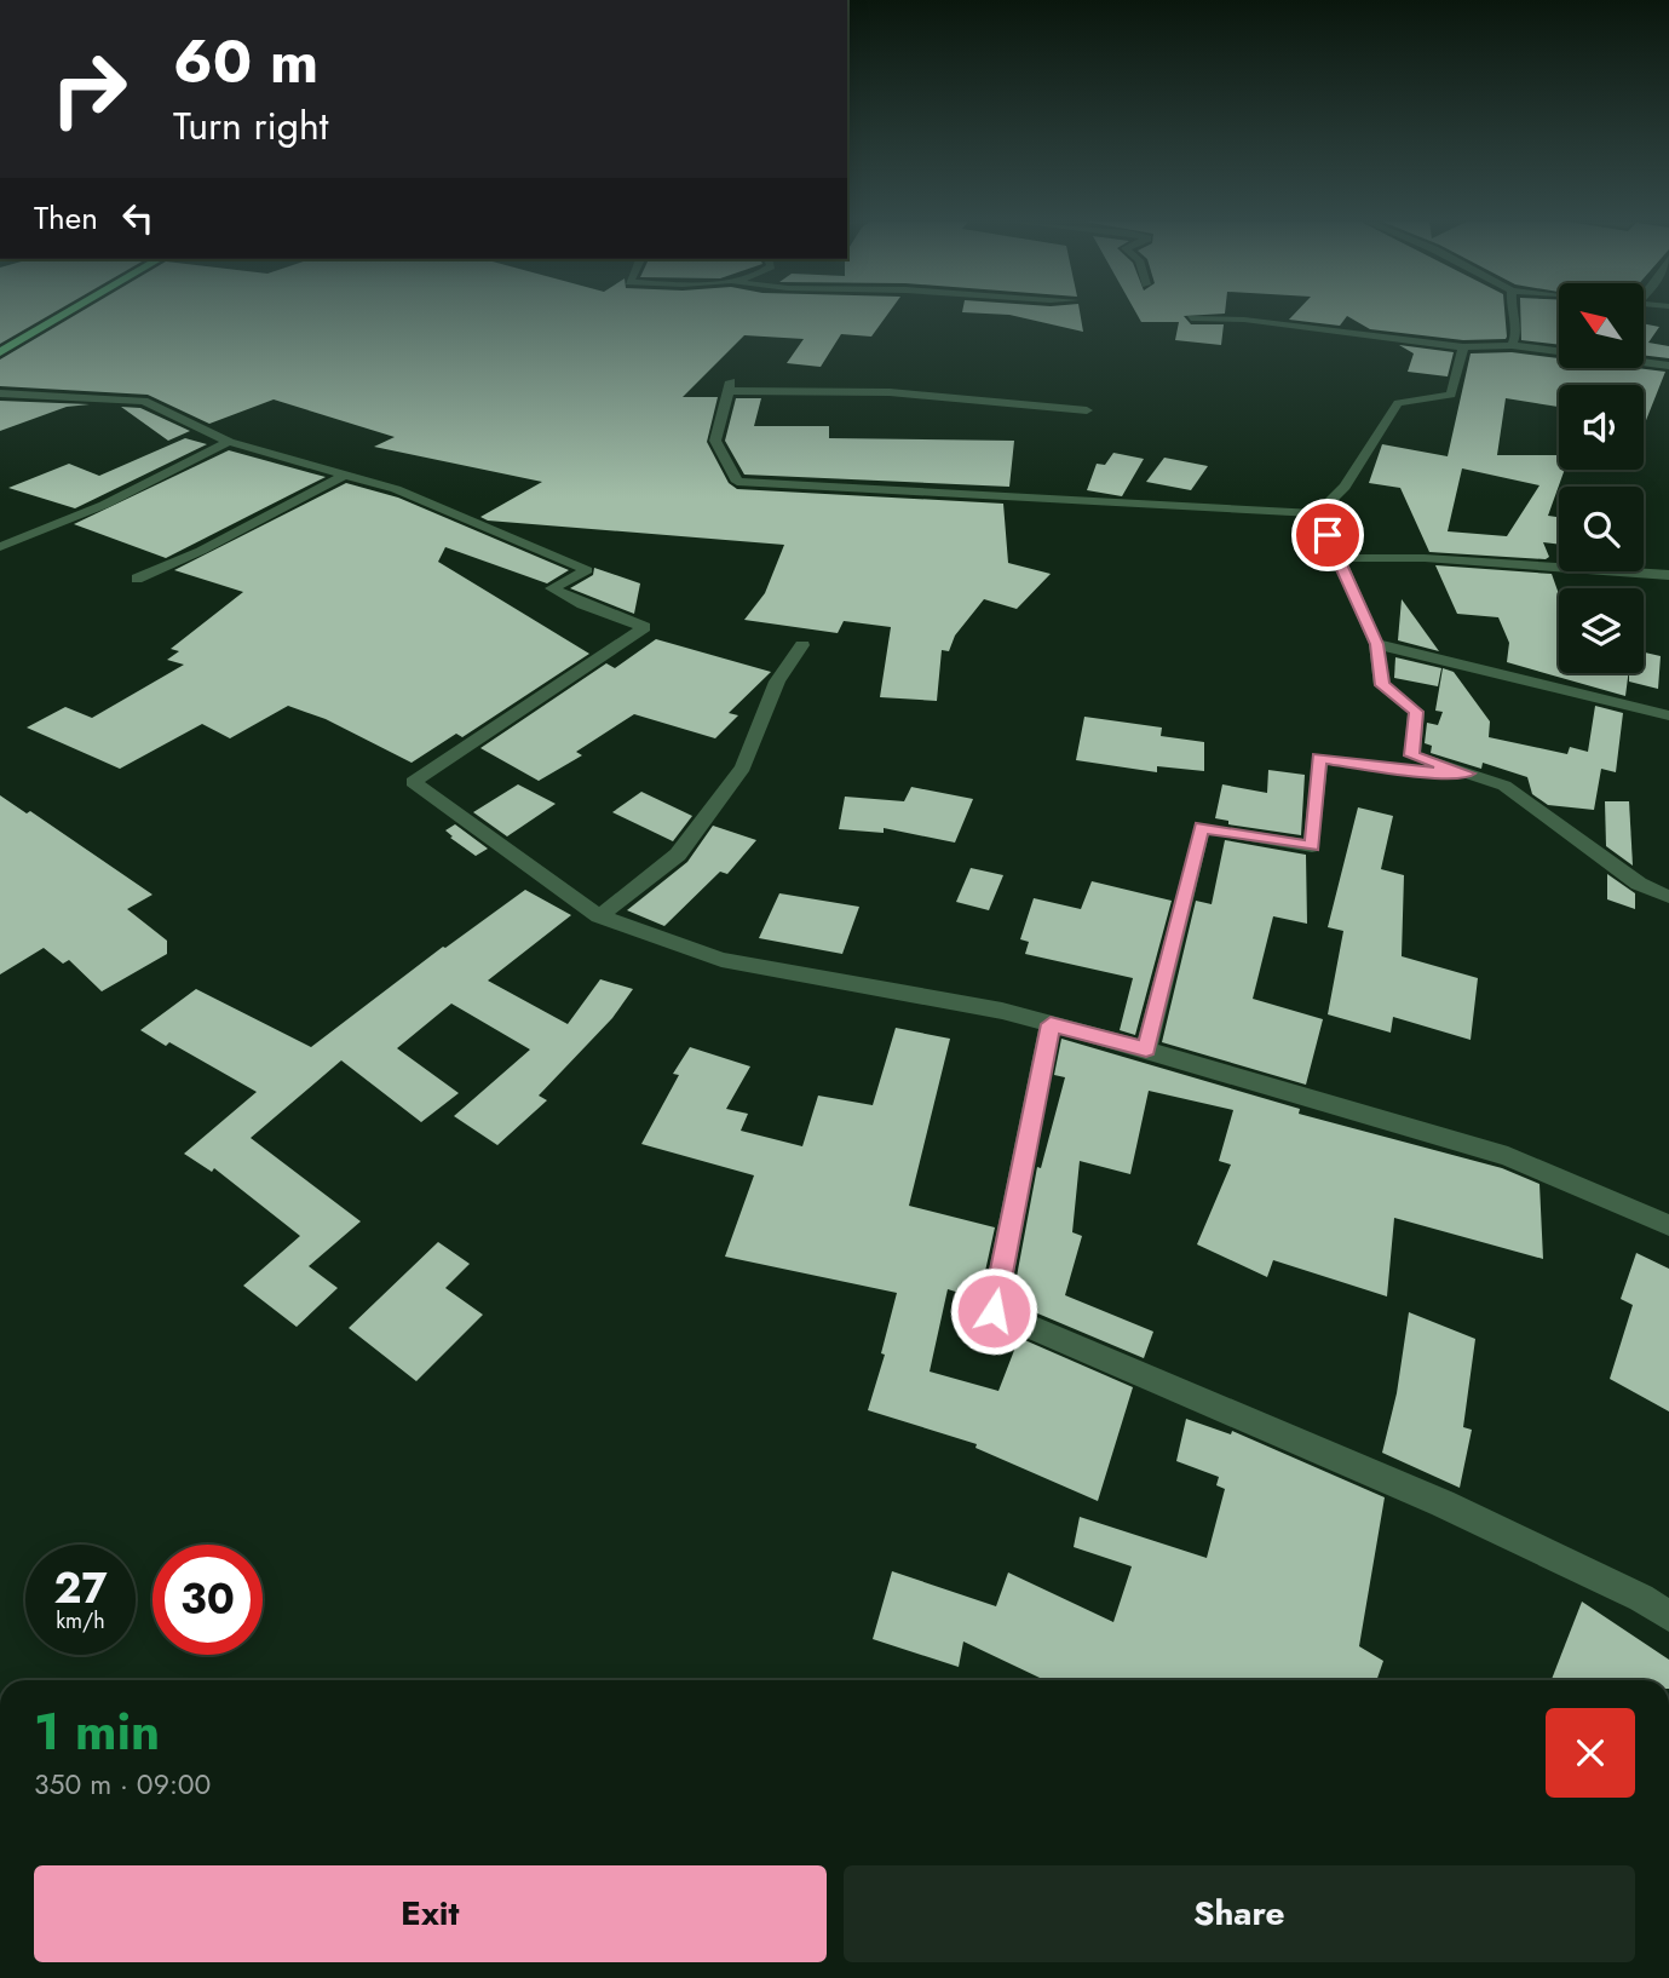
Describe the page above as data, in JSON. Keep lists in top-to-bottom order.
{
  "north": "top left",
  "page": {
    "turn": ["60 m", "Turn right"],
    "then": "Then",
    "speed": "27 km/h",
    "limit": "30",
    "heading": ["1 min", "350 m · 09:00"],
    "buttons": ["Exit", "Share"]
  }
}
